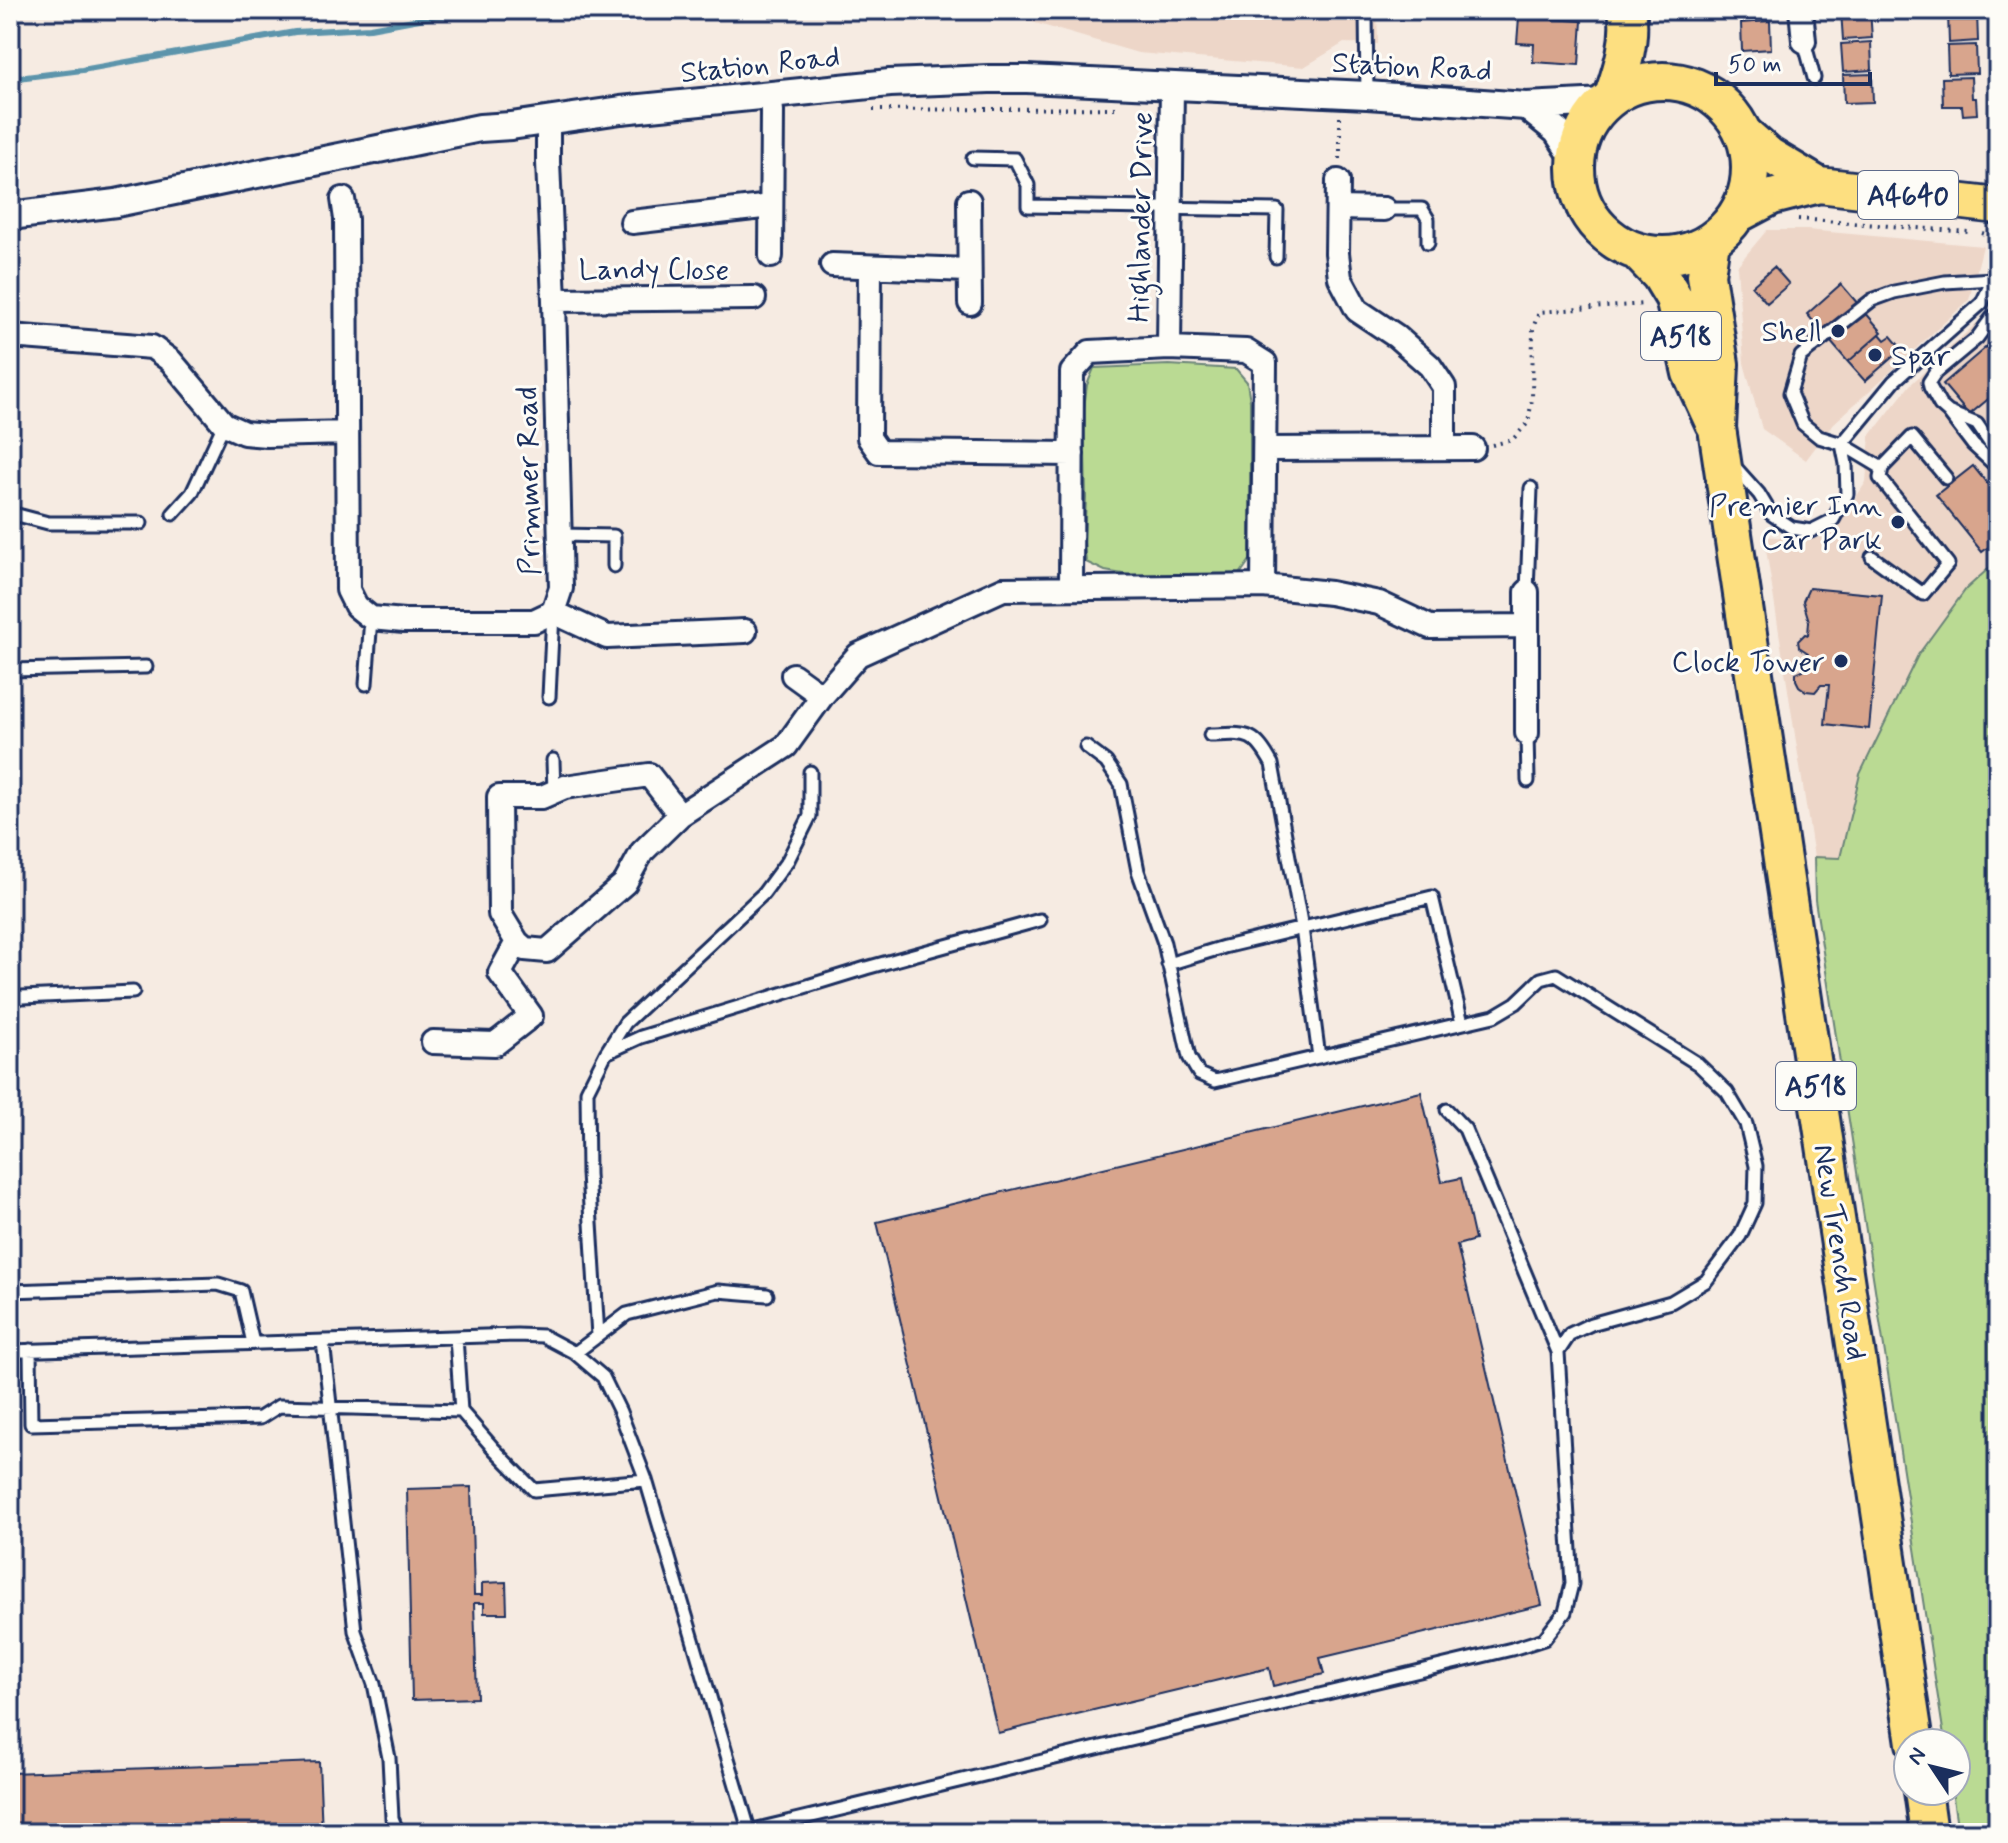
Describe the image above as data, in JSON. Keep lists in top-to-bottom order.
{
  "streets": {
    "highway": ["A518", "New Trench Road"],
    "main road": ["A4640"],
    "street": [
      "Station Road",
      "Highlander Drive",
      "Landy Close",
      "Primmer Road"
    ]
  },
  "crossings": [
    ["Station Road", "A4640"],
    ["Station Road", "Highlander Drive"],
    ["Station Road", "Primmer Road"],
    ["Station Road", "New Trench Road"],
    ["A4640", "New Trench Road"],
    ["Landy Close", "Primmer Road"]
  ],
  "places": [
    "Shell",
    "Spar",
    "Premier Inn Car Park",
    "Clock Tower"
  ],
  "scale_bar": "50 m",
  "north": "top left"
}
